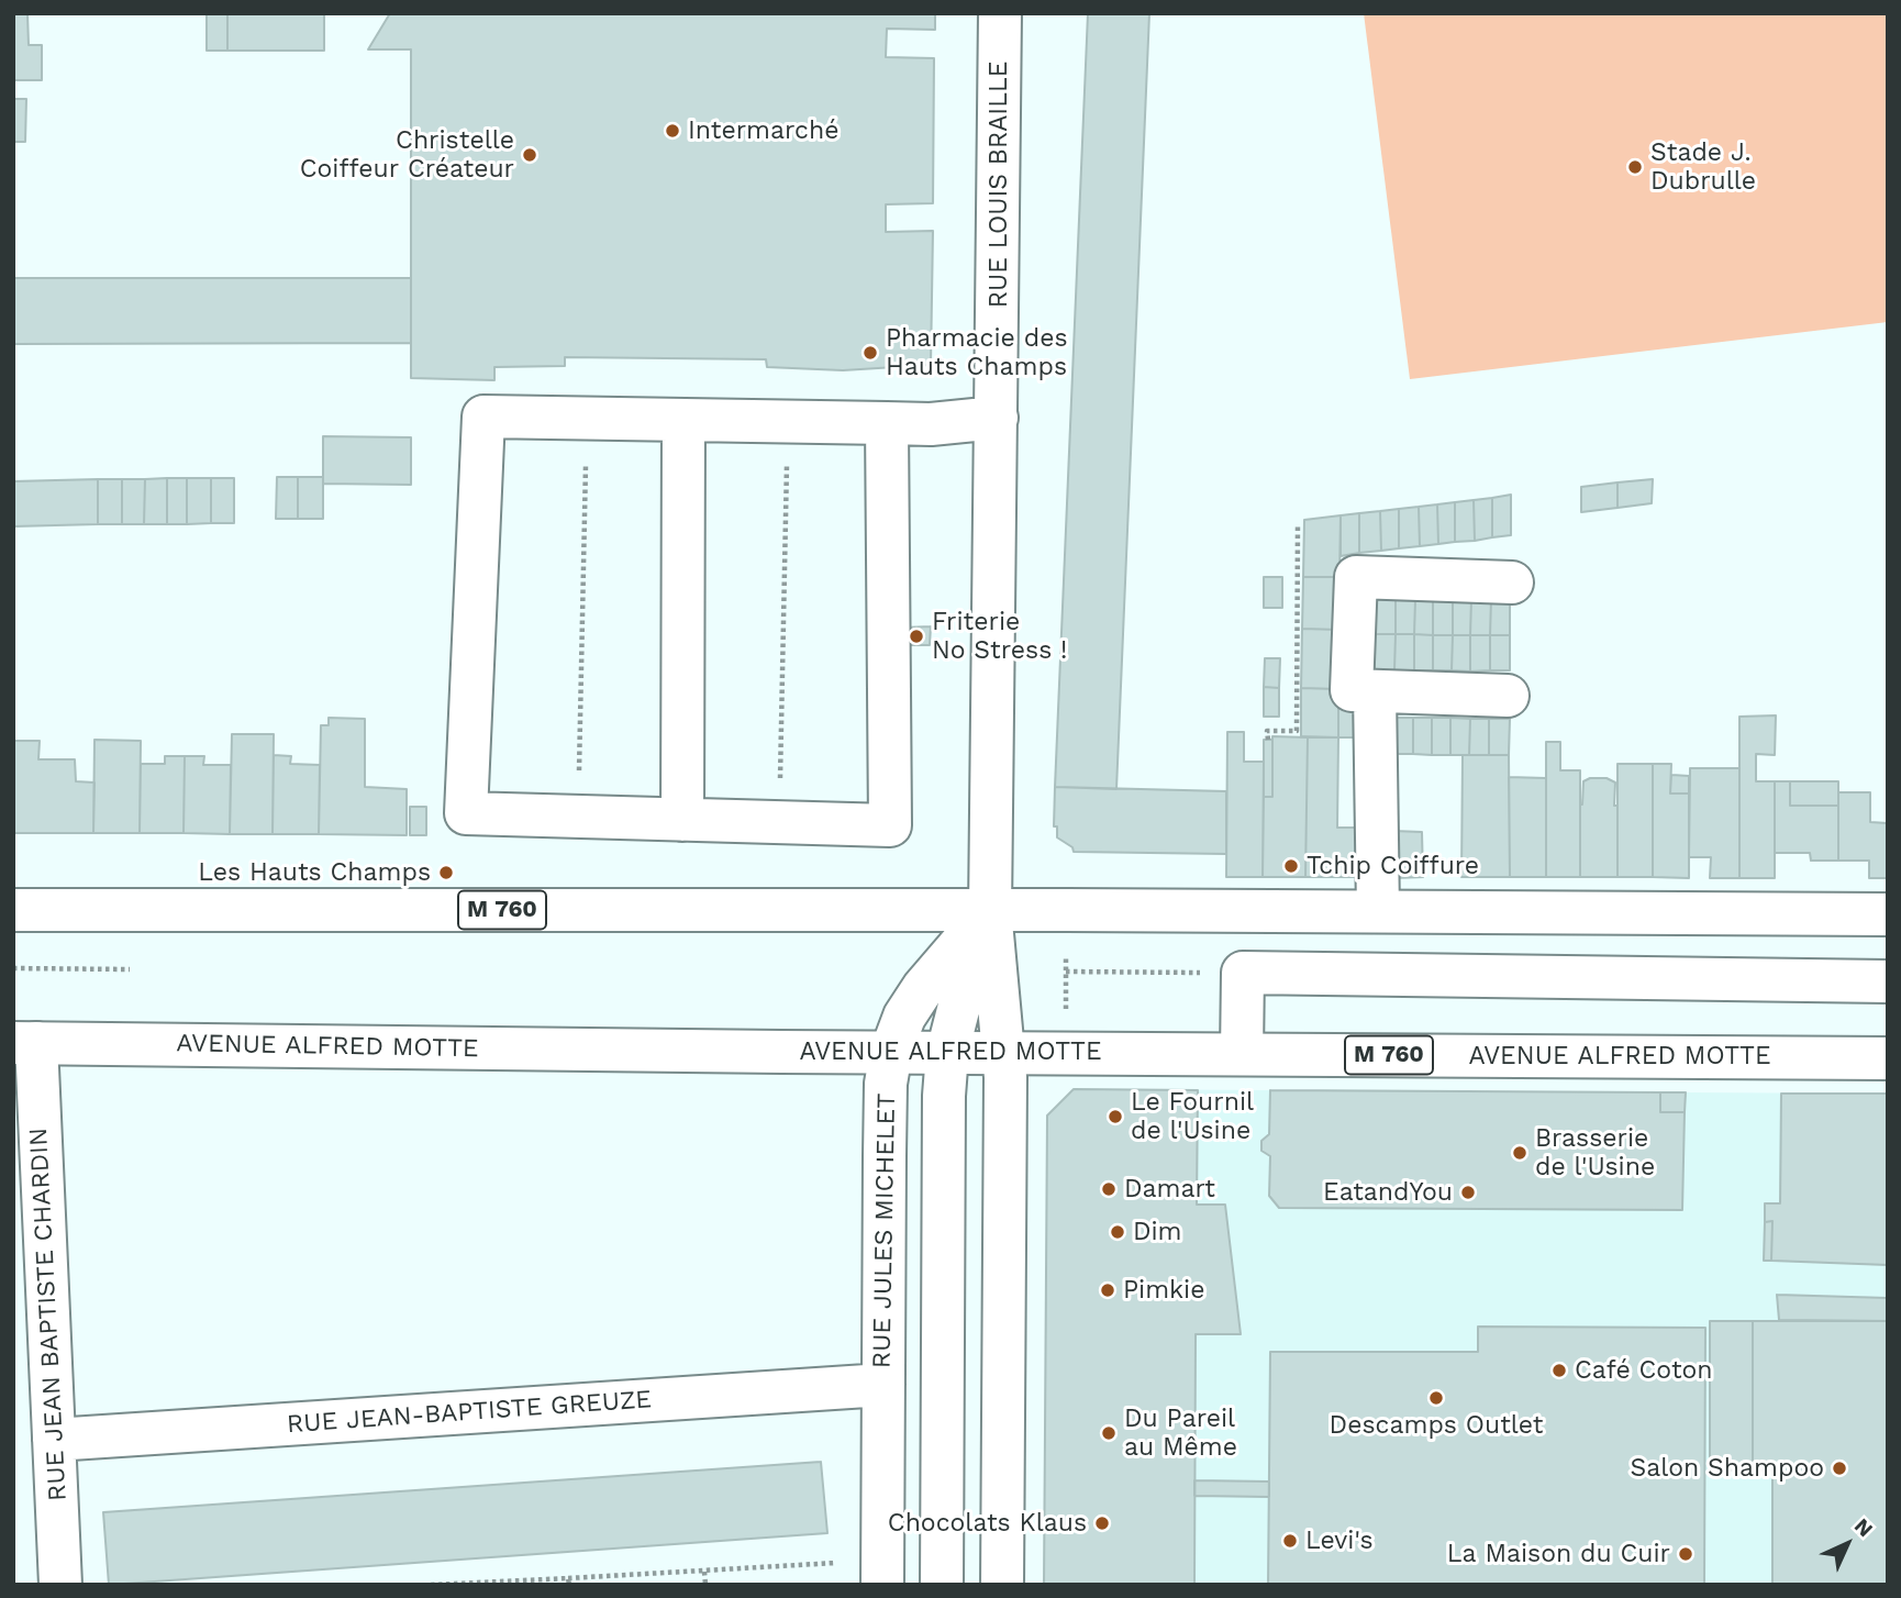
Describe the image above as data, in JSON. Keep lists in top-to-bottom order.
{
  "streets": {
    "main road": [
      "RUE LOUIS BRAILLE",
      "M 760",
      "AVENUE ALFRED MOTTE",
      "RUE JULES MICHELET",
      "RUE JEAN BAPTISTE CHARDIN",
      "RUE JEAN-BAPTISTE GREUZE"
    ]
  },
  "crossings": [
    ["RUE LOUIS BRAILLE", "M 760"],
    ["RUE LOUIS BRAILLE", "RUE JULES MICHELET"],
    ["M 760", "RUE JULES MICHELET"],
    ["AVENUE ALFRED MOTTE", "RUE JULES MICHELET"],
    ["AVENUE ALFRED MOTTE", "RUE JEAN BAPTISTE CHARDIN"],
    ["RUE JULES MICHELET", "RUE JEAN-BAPTISTE GREUZE"],
    ["RUE JEAN BAPTISTE CHARDIN", "RUE JEAN-BAPTISTE GREUZE"]
  ],
  "places": [
    "Intermarché",
    "Christelle Coiffeur Créateur",
    "Stade J. Dubrulle",
    "Pharmacie des Hauts Champs",
    "Friterie No Stress !",
    "Tchip Coiffure",
    "Les Hauts Champs",
    "Le Fournil de l'Usine",
    "Brasserie de l'Usine",
    "Damart",
    "EatandYou",
    "Dim",
    "Pimkie",
    "Café Coton",
    "Descamps Outlet",
    "Du Pareil au Même",
    "Salon Shampoo",
    "Chocolats Klaus",
    "Levi's",
    "La Maison du Cuir"
  ],
  "north": "top right"
}
